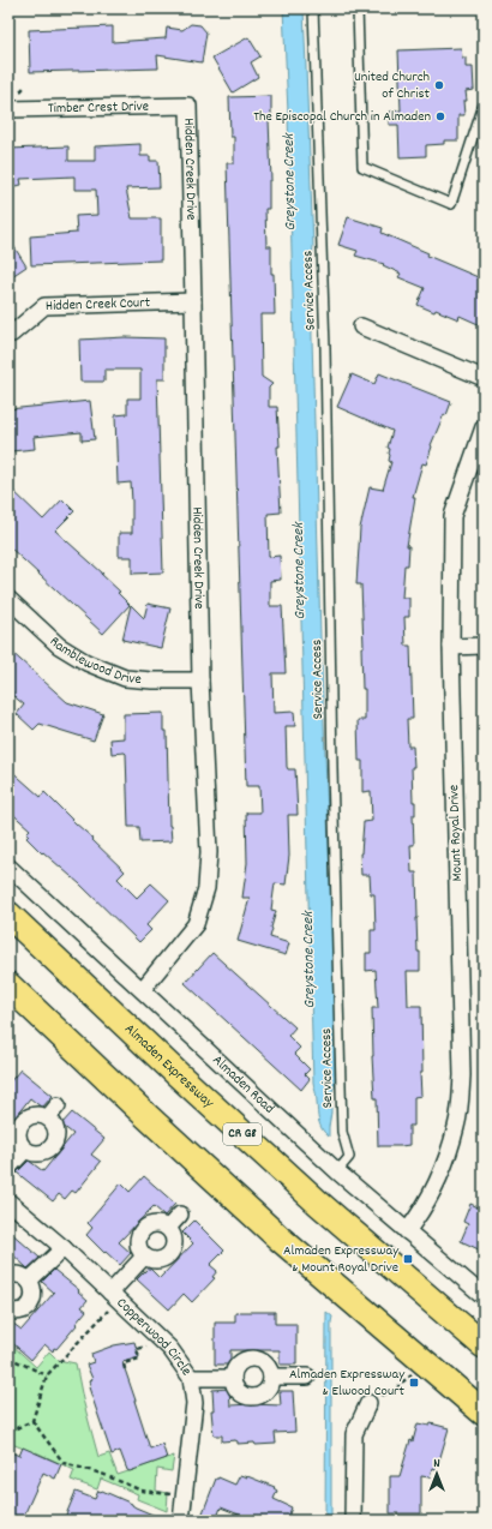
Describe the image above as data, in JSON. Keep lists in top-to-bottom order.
{
  "streets": {
    "main road": ["Almaden Expressway", "CR G8"],
    "street": [
      "Timber Crest Drive",
      "Hidden Creek Drive",
      "Hidden Creek Court",
      "Ramblewood Drive",
      "Mount Royal Drive",
      "Almaden Road",
      "Copperwood Circle"
    ],
    "lane": ["Service Access"]
  },
  "crossings": [
    ["Timber Crest Drive", "Hidden Creek Drive"],
    ["Hidden Creek Drive", "Hidden Creek Court"],
    ["Hidden Creek Drive", "Ramblewood Drive"],
    ["Hidden Creek Drive", "Almaden Road"],
    ["Service Access", "Almaden Road"],
    ["Mount Royal Drive", "Almaden Road"]
  ],
  "water": ["Greystone Creek"],
  "places": {
    "other": ["United Church of Christ", "The Episcopal Church in Almaden"],
    "transit": ["Almaden Expressway & Mount Royal Drive", "Almaden Expressway & Elwood Court"]
  },
  "north": "top"
}
